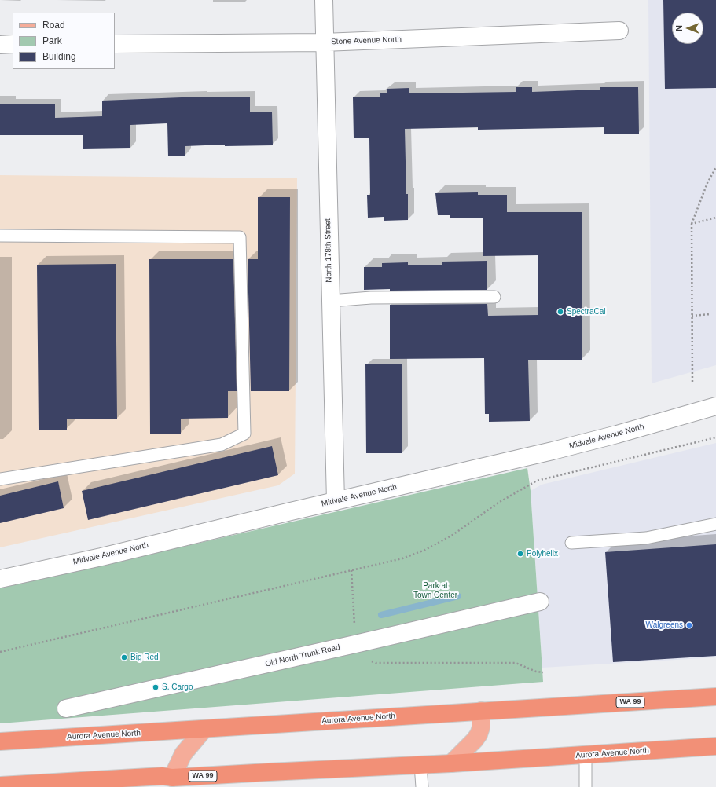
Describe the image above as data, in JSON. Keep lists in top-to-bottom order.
{
  "streets": {
    "highway": ["WA 99", "Aurora Avenue North"],
    "street": [
      "Stone Avenue North",
      "North 178th Street",
      "Midvale Avenue North",
      "Old North Trunk Road"
    ]
  },
  "crossings": [
    ["Stone Avenue North", "North 178th Street"],
    ["North 178th Street", "Midvale Avenue North"]
  ],
  "parks": ["Park at Town Center"],
  "places": [
    "SpectraCal",
    "Polyhelix",
    "Walgreens",
    "Big Red",
    "S. Cargo"
  ],
  "legend": ["Road", "Park", "Building"],
  "north": "left"
}
